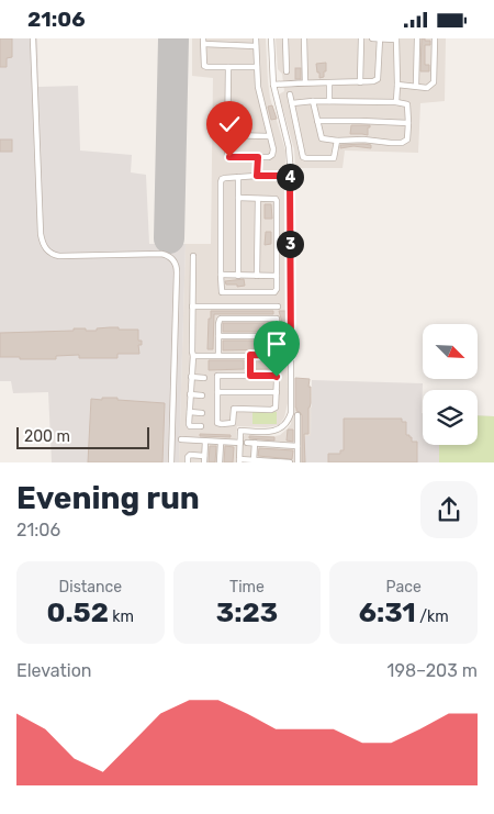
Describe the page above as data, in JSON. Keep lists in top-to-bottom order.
{
  "scale_bar": "200 m",
  "north": "bottom right",
  "page": {
    "status": "21:06",
    "pins": ["4", "3"],
    "scale": "200 m",
    "heading": ["Evening run", "21:06"],
    "stats": [
      ["Distance", "0.52 km"],
      ["Time", "3:23"],
      ["Pace", "6:31 /km"]
    ],
    "chart": ["Elevation", "198–203 m"]
  }
}
